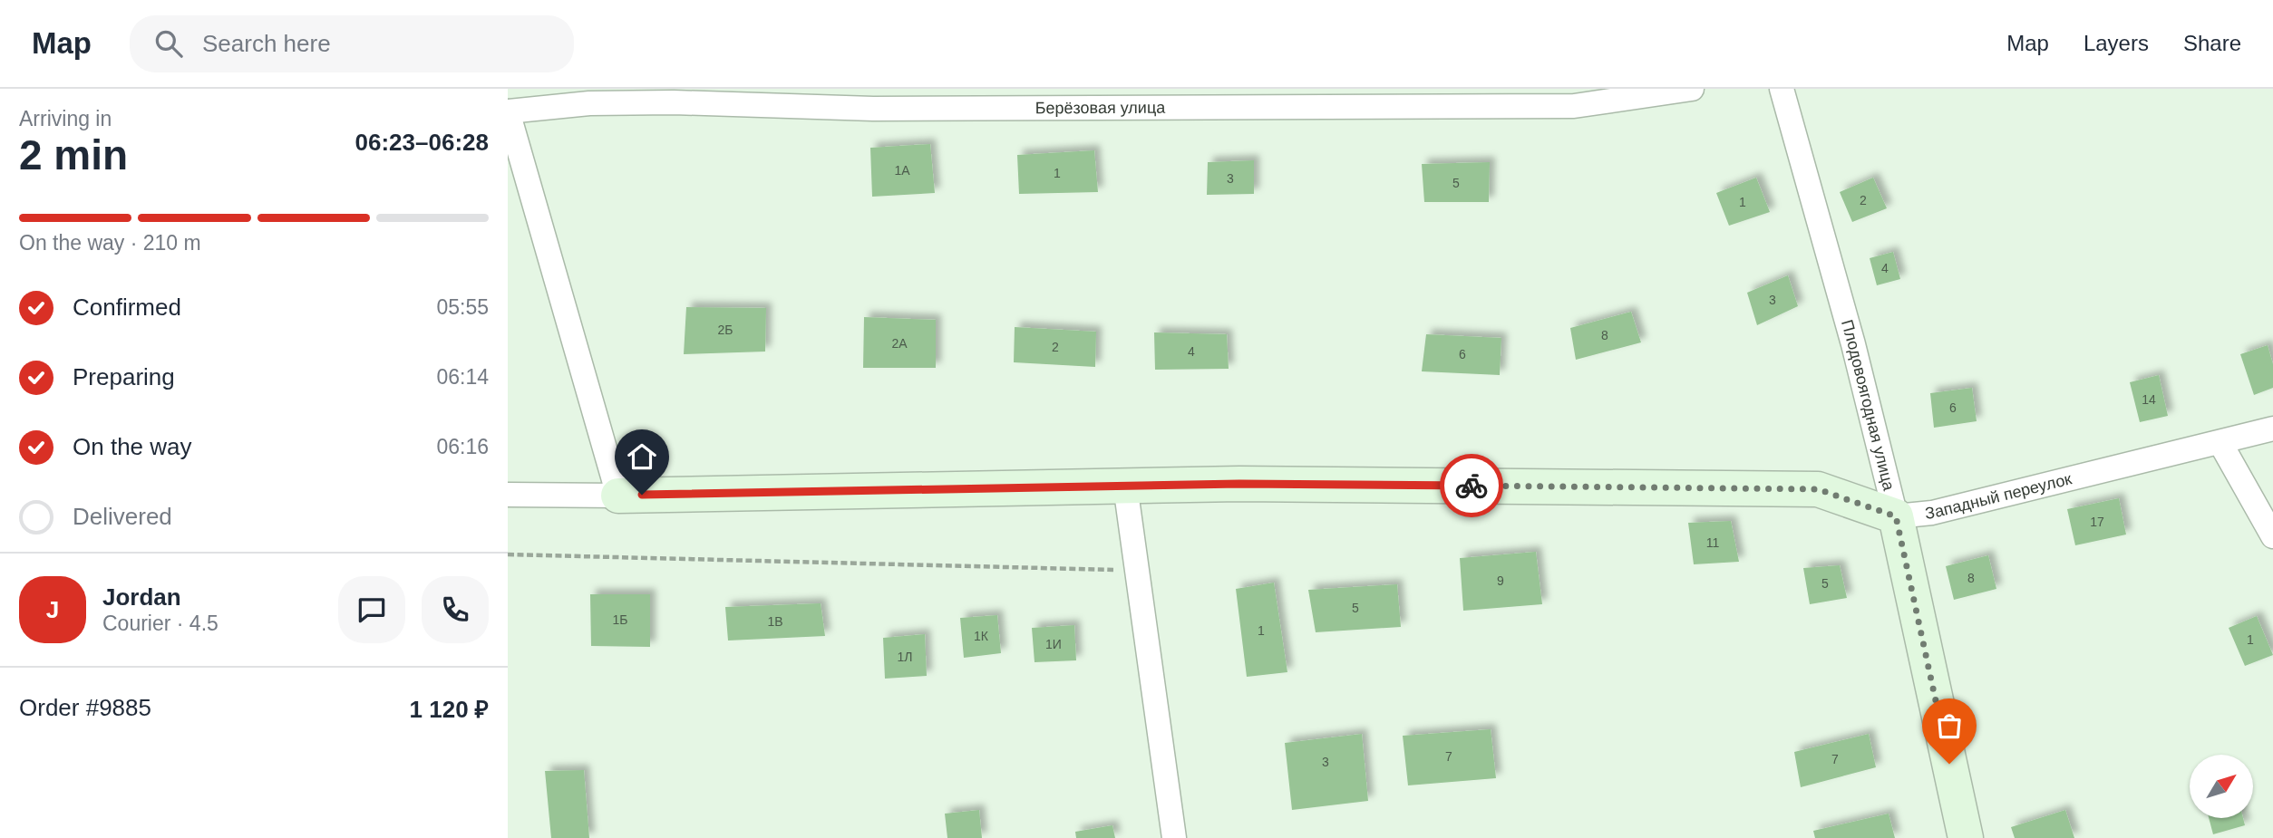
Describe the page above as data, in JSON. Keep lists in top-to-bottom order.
{
  "streets": {
    "street": ["Берёзовая улица", "Плодовоягодная улица", "Западный переулок"]
  },
  "crossings": [
    ["Плодовоягодная улица", "Западный переулок"]
  ],
  "house_numbers": [
    "1А",
    "1",
    "3",
    "5",
    "2",
    "1",
    "4",
    "3",
    "2Б",
    "8",
    "2А",
    "2",
    "4",
    "6",
    "14",
    "6",
    "17",
    "11",
    "8",
    "9",
    "5",
    "5",
    "1Б",
    "1В",
    "1",
    "1К",
    "1",
    "1И",
    "1Л",
    "7",
    "7",
    "3"
  ],
  "north": "top right",
  "page": {
    "header": "Map",
    "search": "Search here",
    "nav": ["Map", "Layers", "Share"],
    "heading": ["2 min", "Arriving in", "06:23–06:28"],
    "panel": [
      "Jordan",
      "Courier · 4.5",
      "Order #9885",
      "1 120 ₽"
    ],
    "bar": "On the way · 210 m",
    "list": [
      ["Confirmed", "05:55"],
      ["Preparing", "06:14"],
      ["On the way", "06:16"],
      "Delivered"
    ],
    "round": "J"
  }
}
